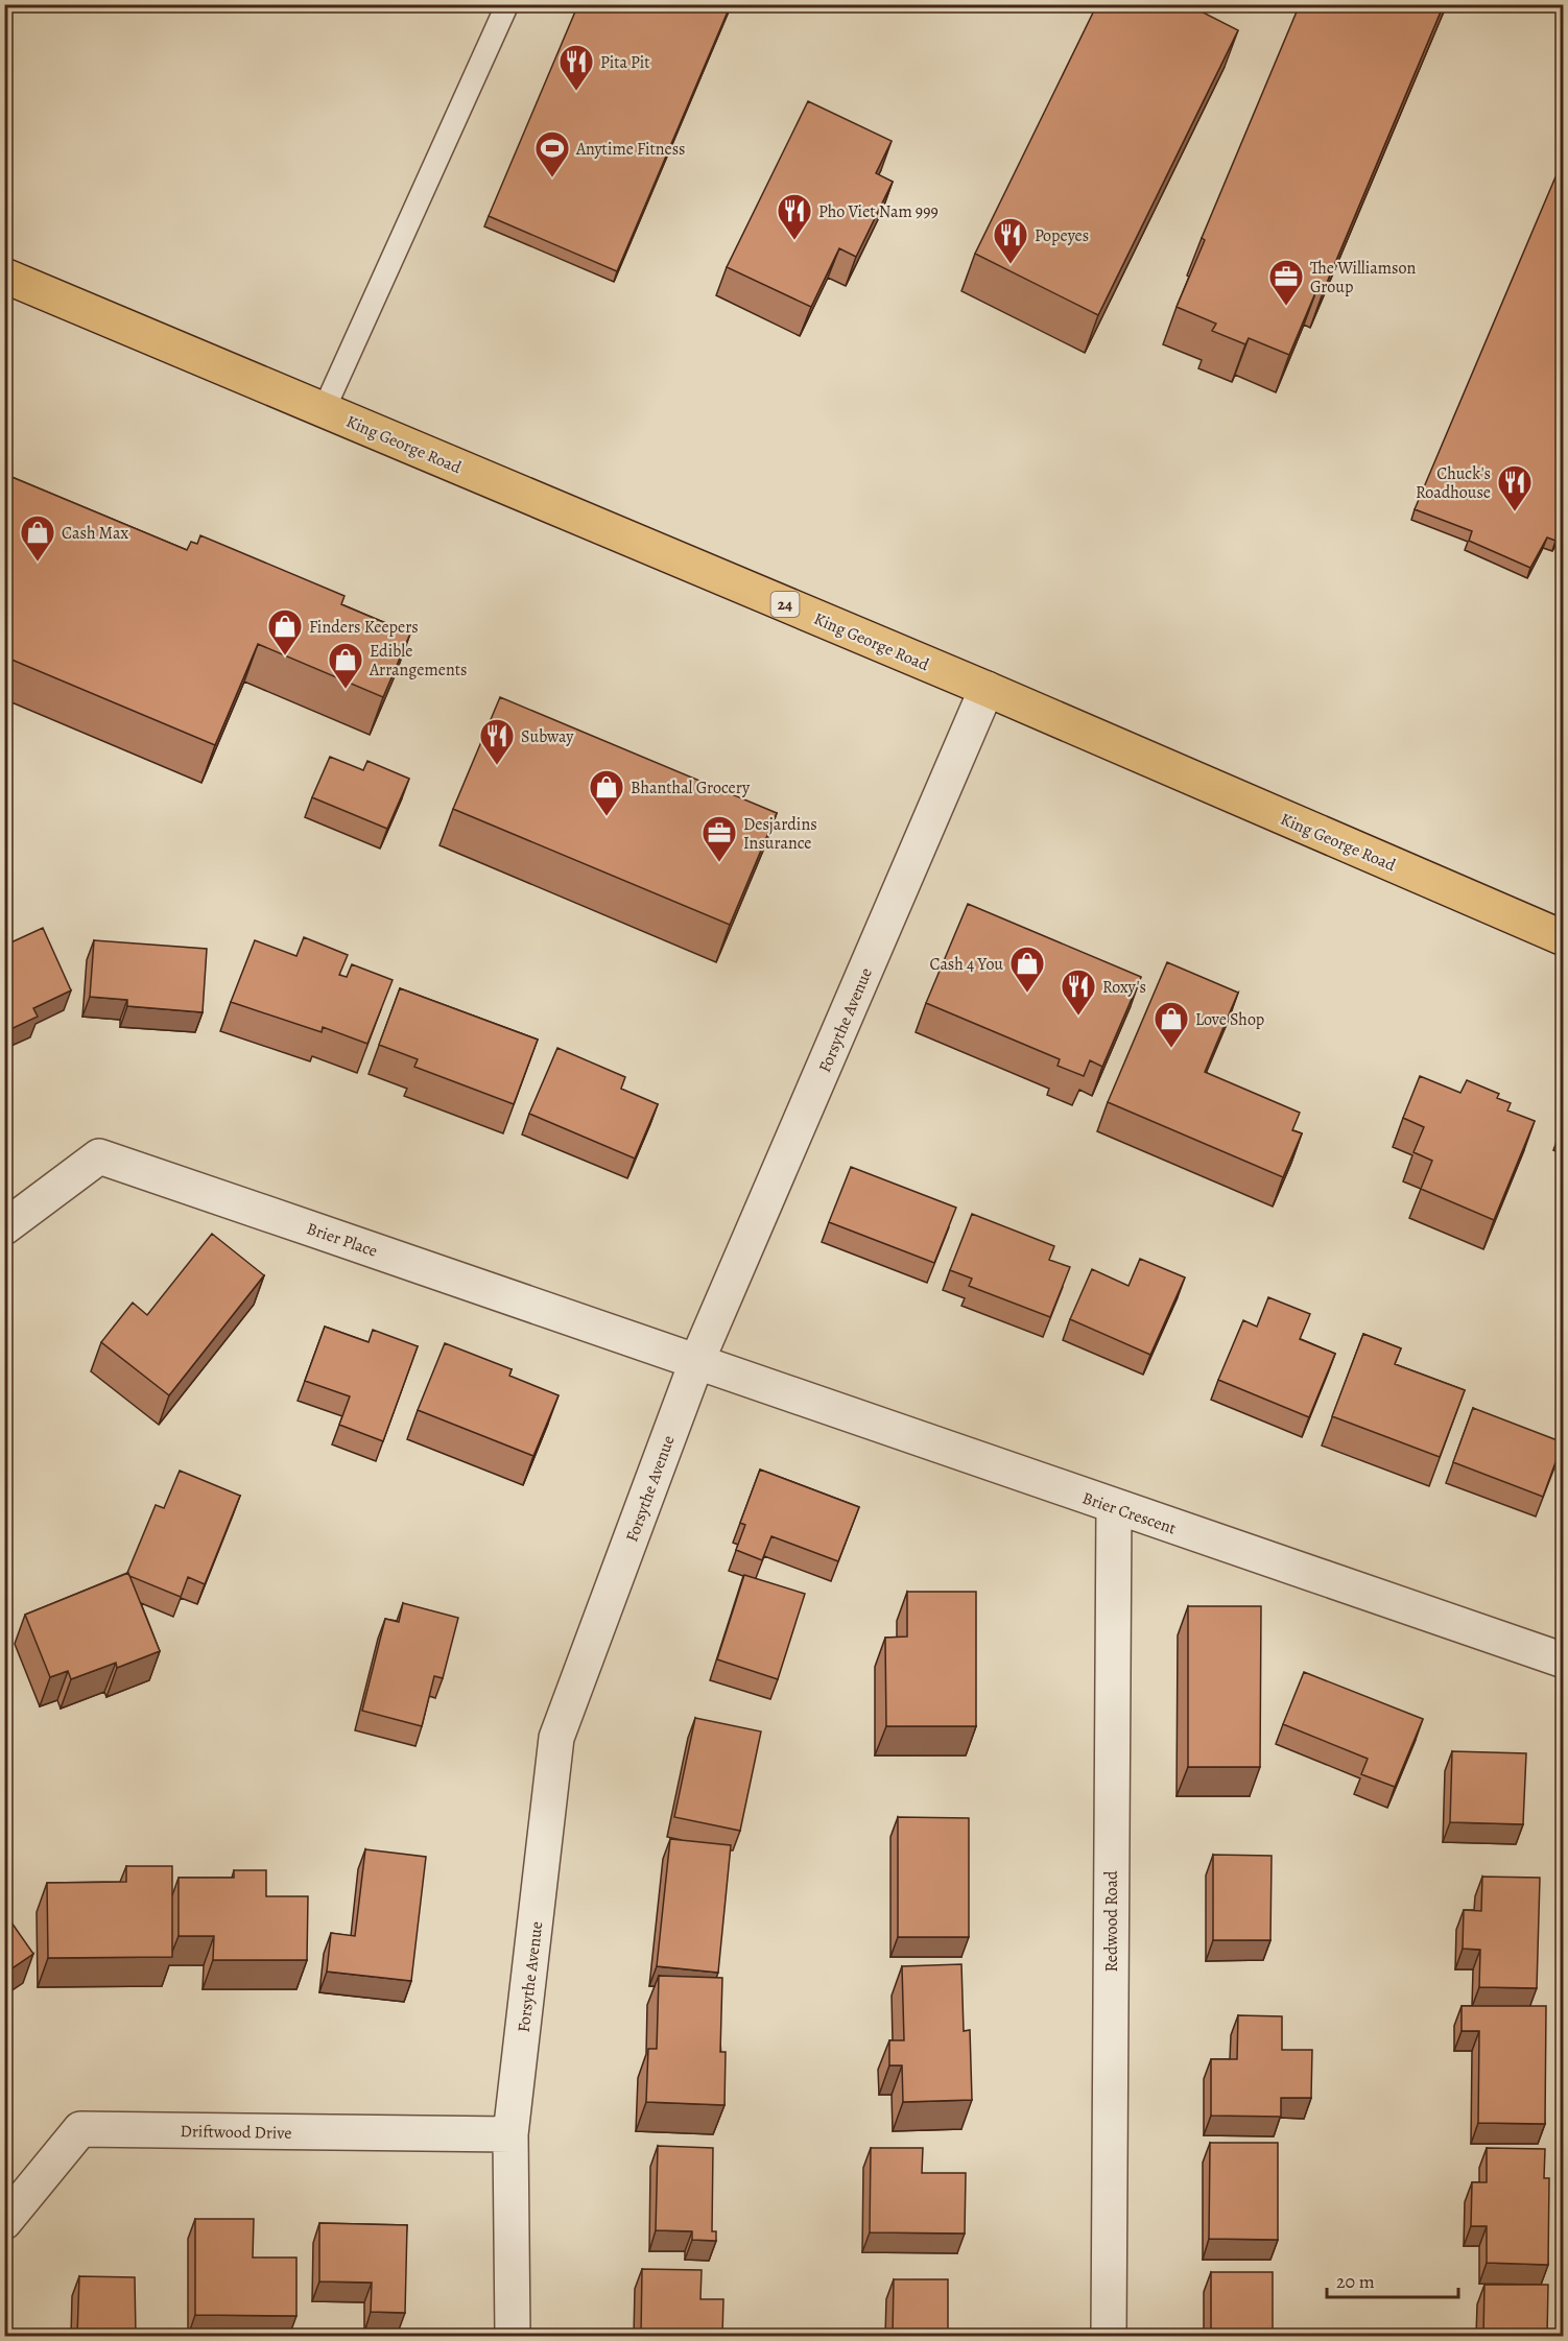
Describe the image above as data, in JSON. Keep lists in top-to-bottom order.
{
  "streets": {
    "main road": ["King George Road", "24"],
    "street": [
      "Forsythe Avenue",
      "Brier Place",
      "Brier Crescent",
      "Redwood Road",
      "Driftwood Drive"
    ]
  },
  "crossings": [
    ["King George Road", "Forsythe Avenue"],
    ["Forsythe Avenue", "Brier Place"],
    ["Forsythe Avenue", "Brier Crescent"],
    ["Forsythe Avenue", "Driftwood Drive"],
    ["Brier Place", "Brier Crescent"],
    ["Brier Crescent", "Redwood Road"]
  ],
  "places": {
    "restaurant": [
      "Pita Pit",
      "Pho Viet Nam 999",
      "Popeyes",
      "Chuck's Roadhouse",
      "Subway",
      "Roxy's"
    ],
    "sports": ["Anytime Fitness"],
    "office": ["The Williamson Group", "Desjardins Insurance"],
    "shop": [
      "Cash Max",
      "Finders Keepers",
      "Edible Arrangements",
      "Bhanthal Grocery",
      "Cash 4 You",
      "Love Shop"
    ]
  },
  "scale_bar": "20 m"
}
